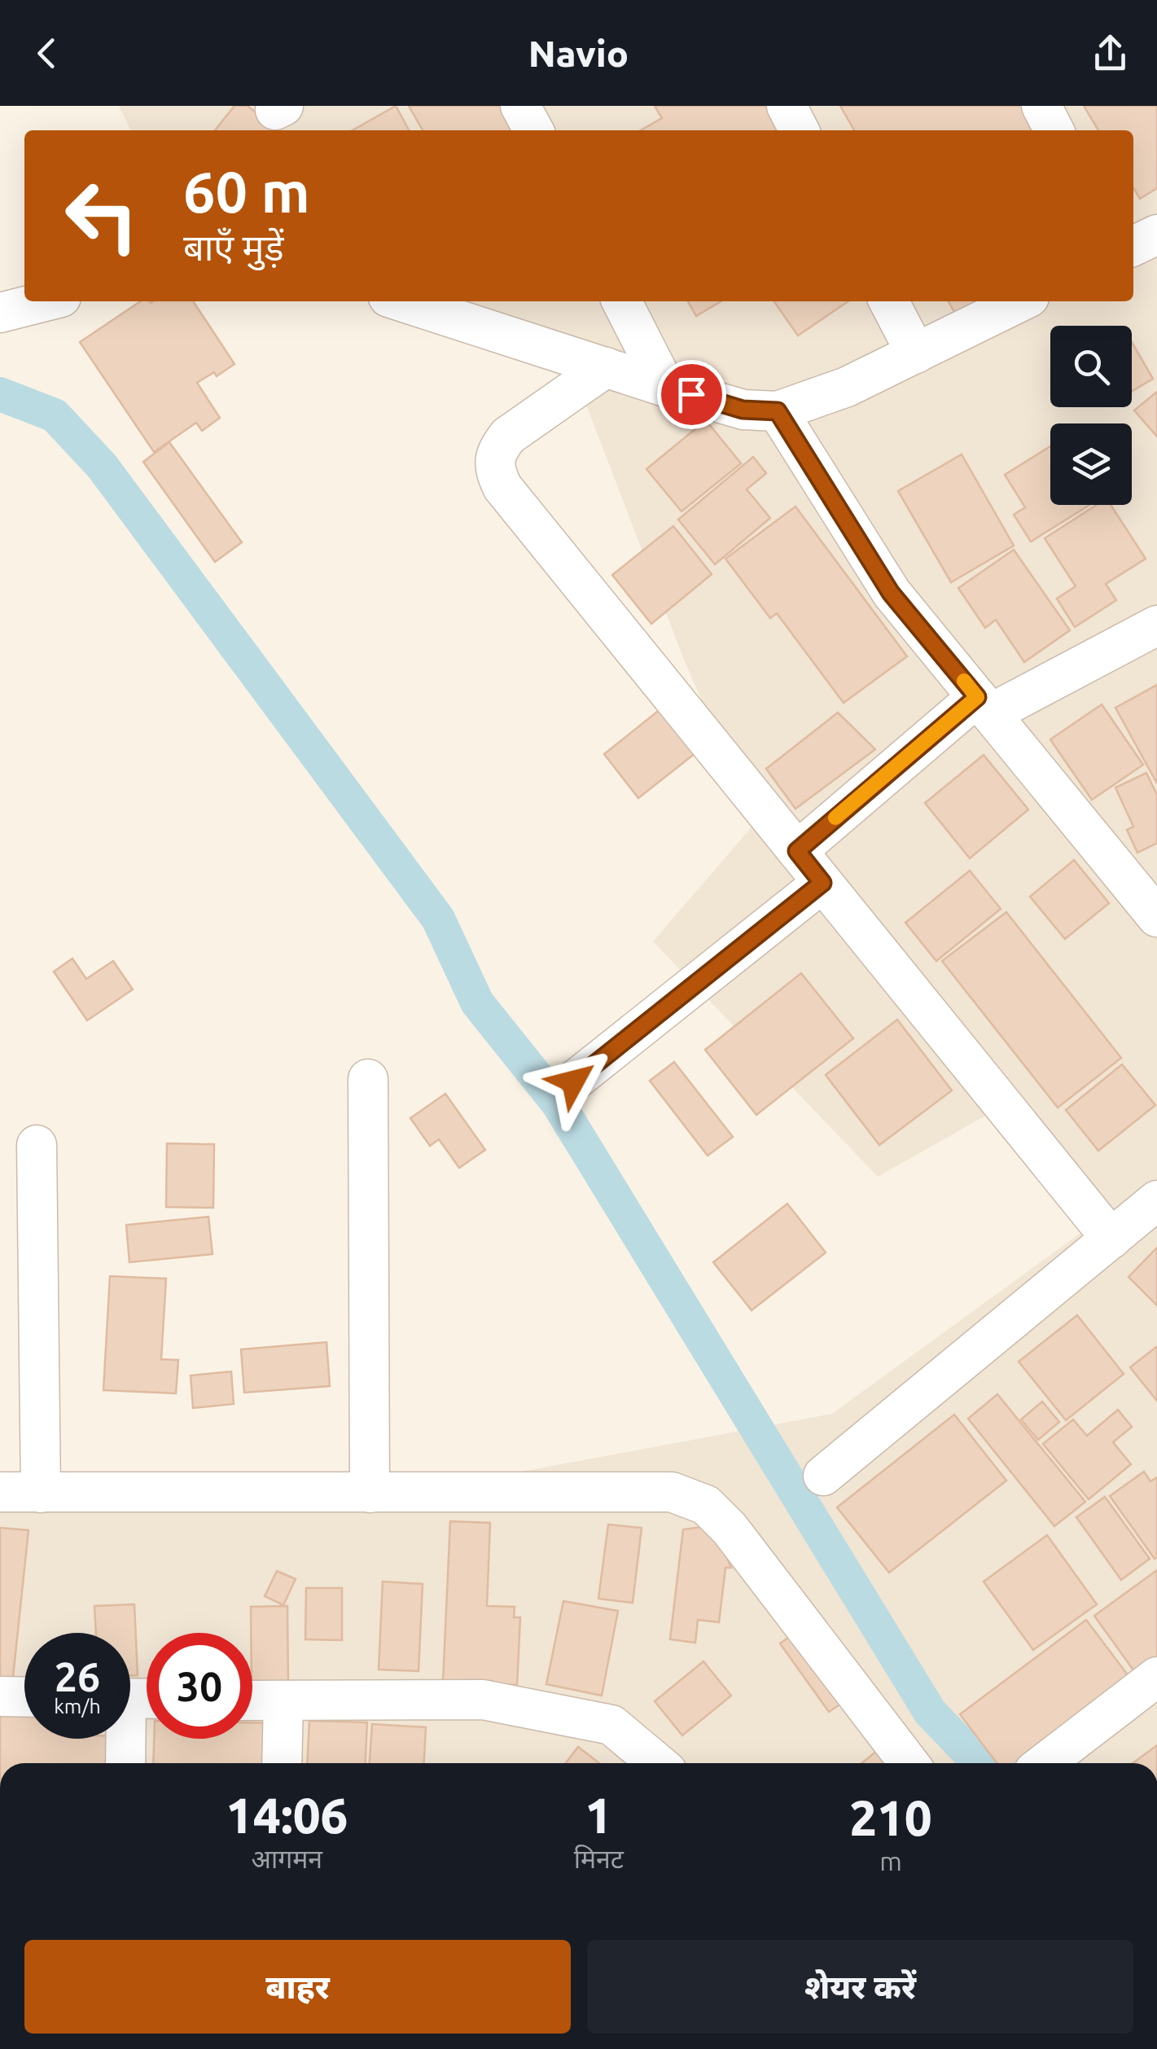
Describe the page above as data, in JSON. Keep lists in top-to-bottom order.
{
  "page": {
    "header": "Navio",
    "turn": ["60 m", "बाएँ मुड़ें"],
    "speed": "26 km/h",
    "limit": "30",
    "eta": [
      "14:06",
      "आगमन",
      "1",
      "मिनट",
      "210",
      "m"
    ],
    "buttons": ["बाहर", "शेयर करें"]
  }
}
